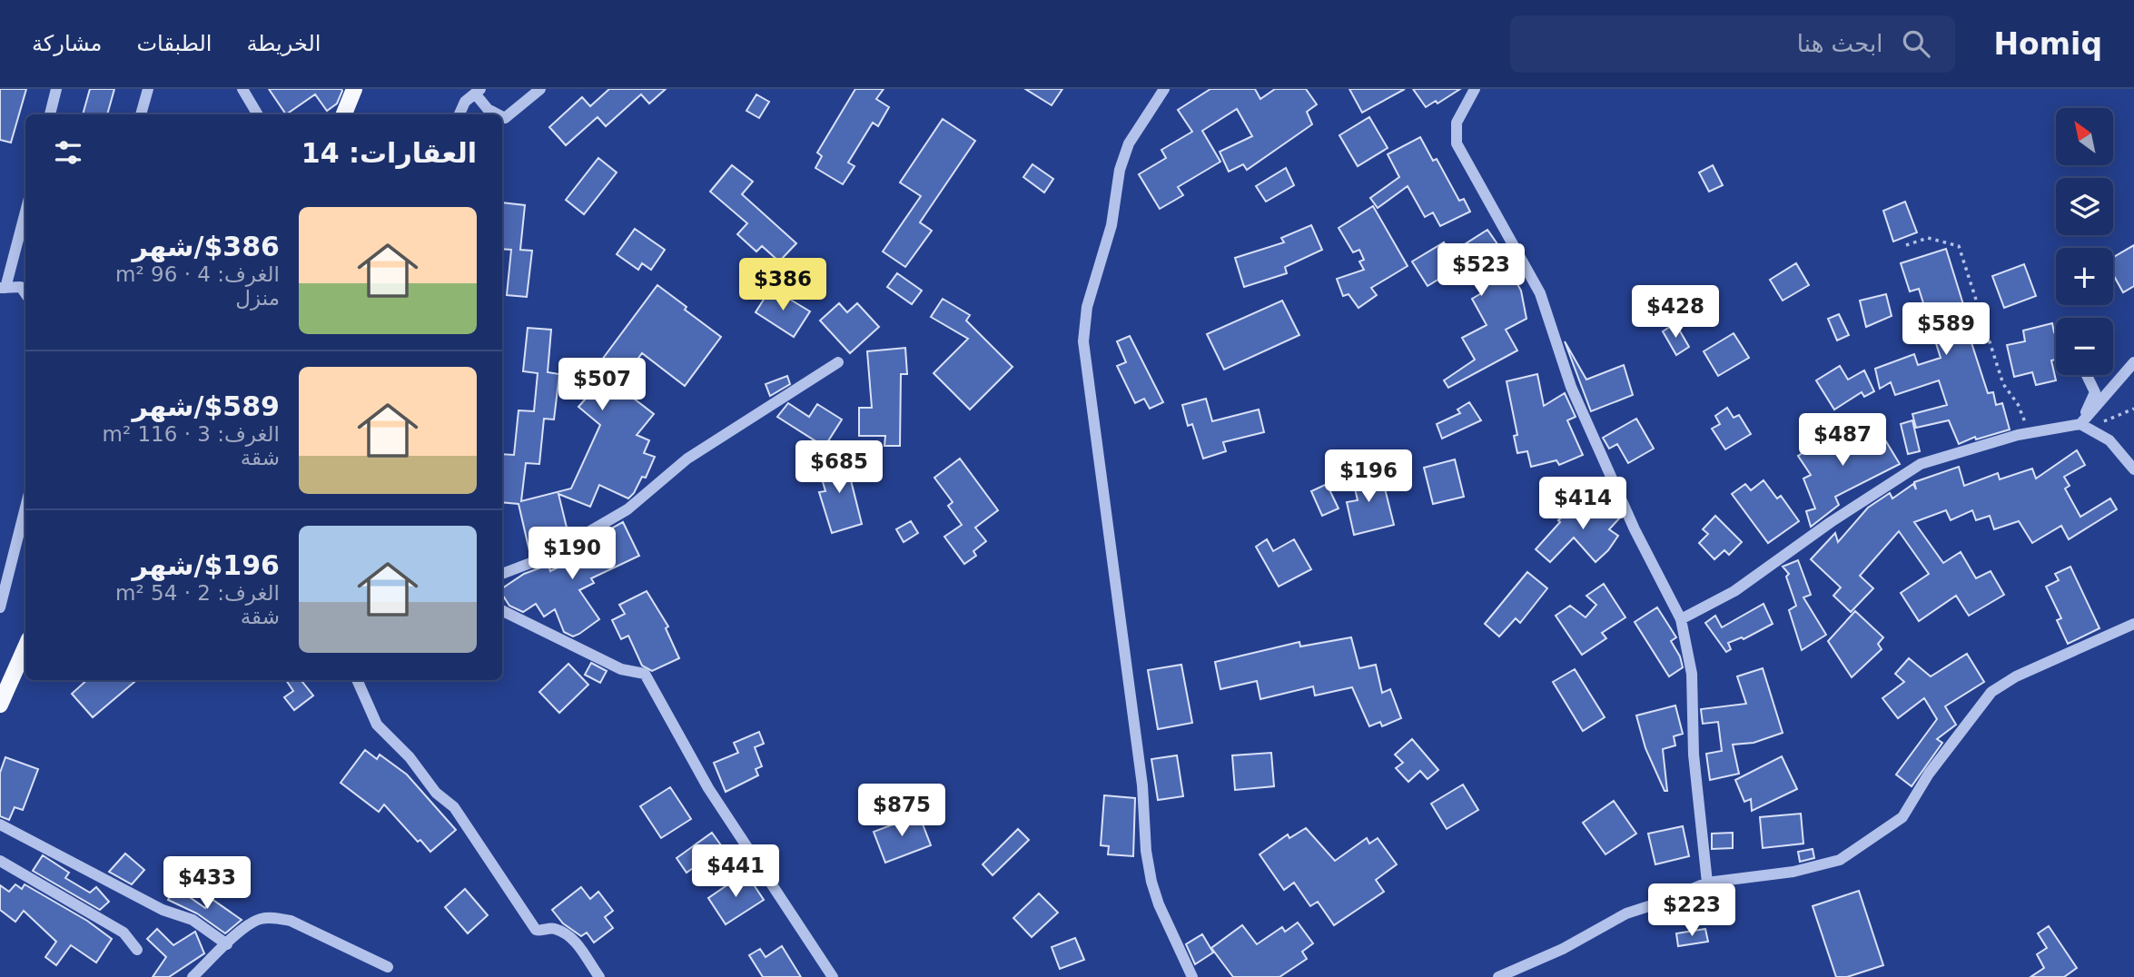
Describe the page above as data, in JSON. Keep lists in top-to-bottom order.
{
  "north": "top left",
  "page": {
    "header": "Homiq",
    "search": "ابحث هنا",
    "nav": ["الخريطة", "الطبقات", "مشاركة"],
    "map_buttons": ["+", "−"],
    "heading": "العقارات: 14",
    "list": [
      {
        "name": "$386/شهر",
        "note": "الغرف: 4 · 96 m² · منزل"
      },
      {
        "name": "$589/شهر",
        "note": "الغرف: 3 · 116 m² · شقة"
      },
      {
        "name": "$196/شهر",
        "note": "الغرف: 2 · 54 m² · شقة"
      }
    ],
    "price": [
      "$523",
      "$386",
      "$428",
      "$589",
      "$507",
      "$487",
      "$685",
      "$196",
      "$414",
      "$190",
      "$875",
      "$441",
      "$433",
      "$223"
    ]
  }
}
